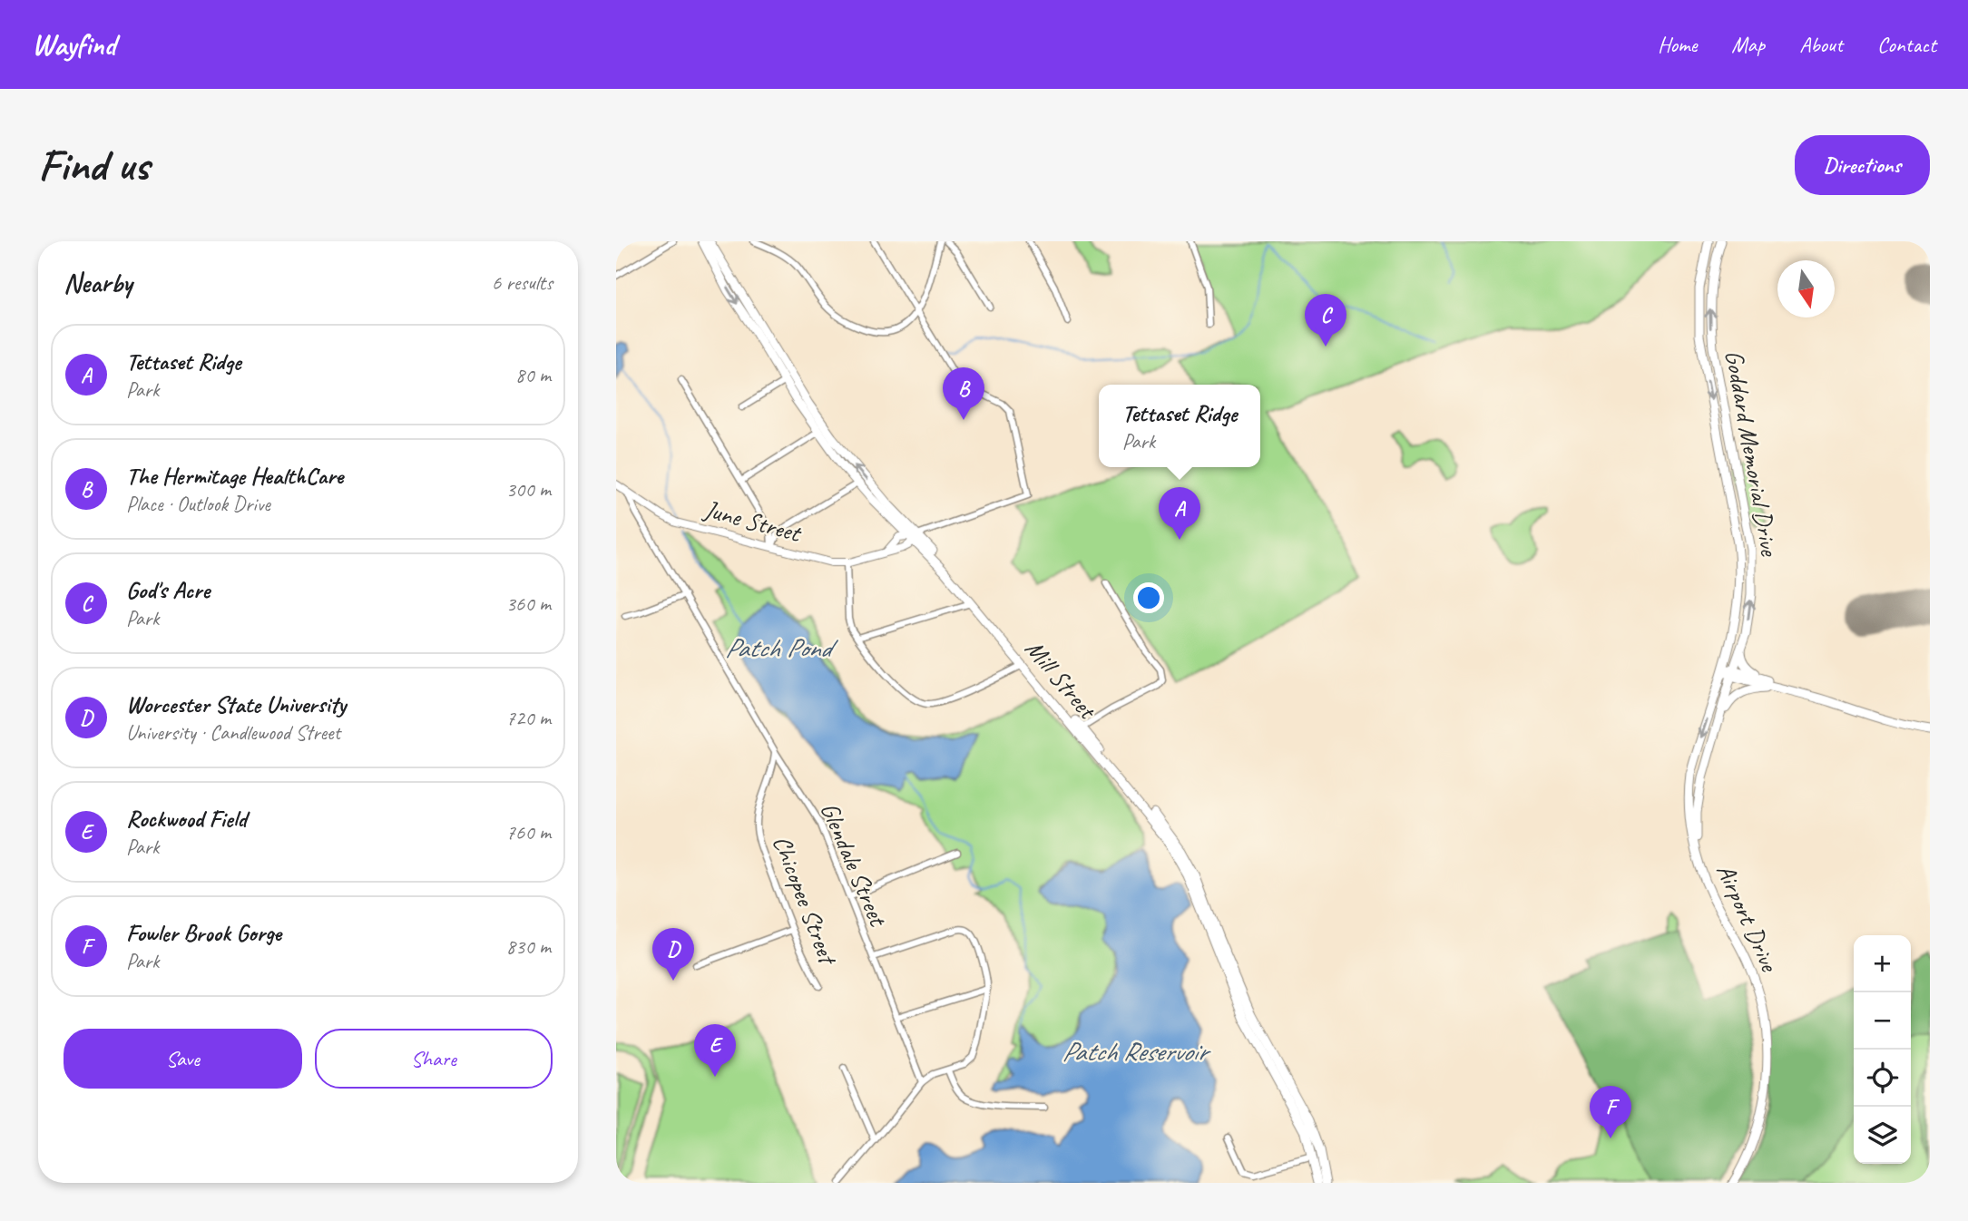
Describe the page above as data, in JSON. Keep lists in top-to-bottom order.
{
  "streets": {
    "main road": ["Goddard Memorial Drive", "Mill Street", "Airport Drive"],
    "street": ["June Street", "Glendale Street", "Chicopee Street"]
  },
  "crossings": [
    ["Goddard Memorial Drive", "Airport Drive"],
    ["June Street", "Mill Street"],
    ["June Street", "Glendale Street"],
    ["Glendale Street", "Chicopee Street"]
  ],
  "water": ["Patch Pond", "Patch Reservoir"],
  "north": "bottom",
  "page": {
    "header": "Wayfind",
    "nav": [
      "Home",
      "Map",
      "About",
      "Contact"
    ],
    "buttons": [
      "Directions",
      ["Save", "Share"]
    ],
    "title": "Find us",
    "heading": ["Nearby", "6 results"],
    "pins": [
      "C",
      "B",
      "A",
      "D",
      "E",
      "F"
    ],
    "list": [
      {
        "mark": "A",
        "name": "Tettaset Ridge",
        "note": "Park",
        "value": "80 m"
      },
      {
        "mark": "B",
        "name": "The Hermitage HealthCare",
        "note": "Place · Outlook Drive",
        "value": "300 m"
      },
      {
        "mark": "C",
        "name": "God's Acre",
        "note": "Park",
        "value": "360 m"
      },
      {
        "mark": "D",
        "name": "Worcester State University",
        "note": "University · Candlewood Street",
        "value": "720 m"
      },
      {
        "mark": "E",
        "name": "Rockwood Field",
        "note": "Park",
        "value": "760 m"
      },
      {
        "mark": "F",
        "name": "Fowler Brook Gorge",
        "note": "Park",
        "value": "830 m"
      }
    ],
    "popup": ["Tettaset Ridge", "Park"],
    "map_buttons": ["+", "−"]
  }
}
